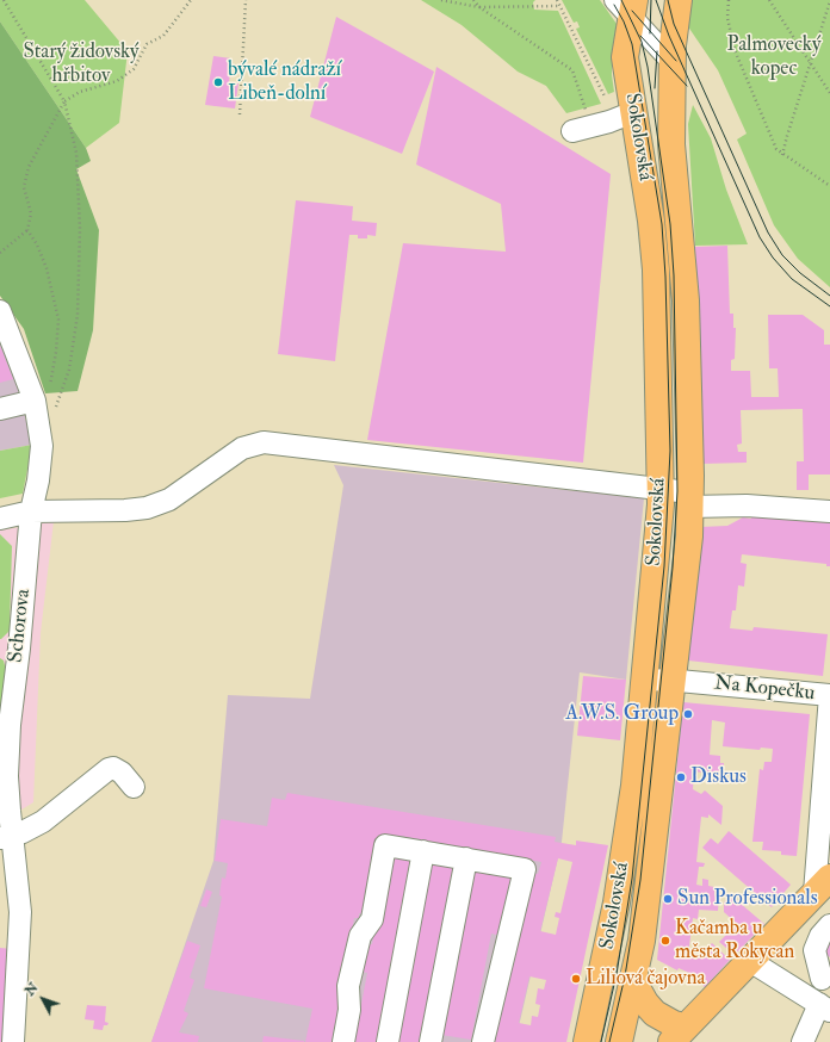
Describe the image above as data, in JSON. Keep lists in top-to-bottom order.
{
  "streets": {
    "main road": ["Sokolovská"],
    "street": ["Schorova", "Na Kopečku"]
  },
  "crossings": [
    ["Sokolovská", "Na Kopečku"]
  ],
  "parks": ["Palmovecký kopec", "Starý židovský hřbitov"],
  "places": [
    "bývalé nádraží Libeň-dolní",
    "A.W.S. Group",
    "Diskus",
    "Sun Professionals",
    "Kačamba u města Rokycan",
    "Liliová čajovna"
  ],
  "north": "top left"
}
